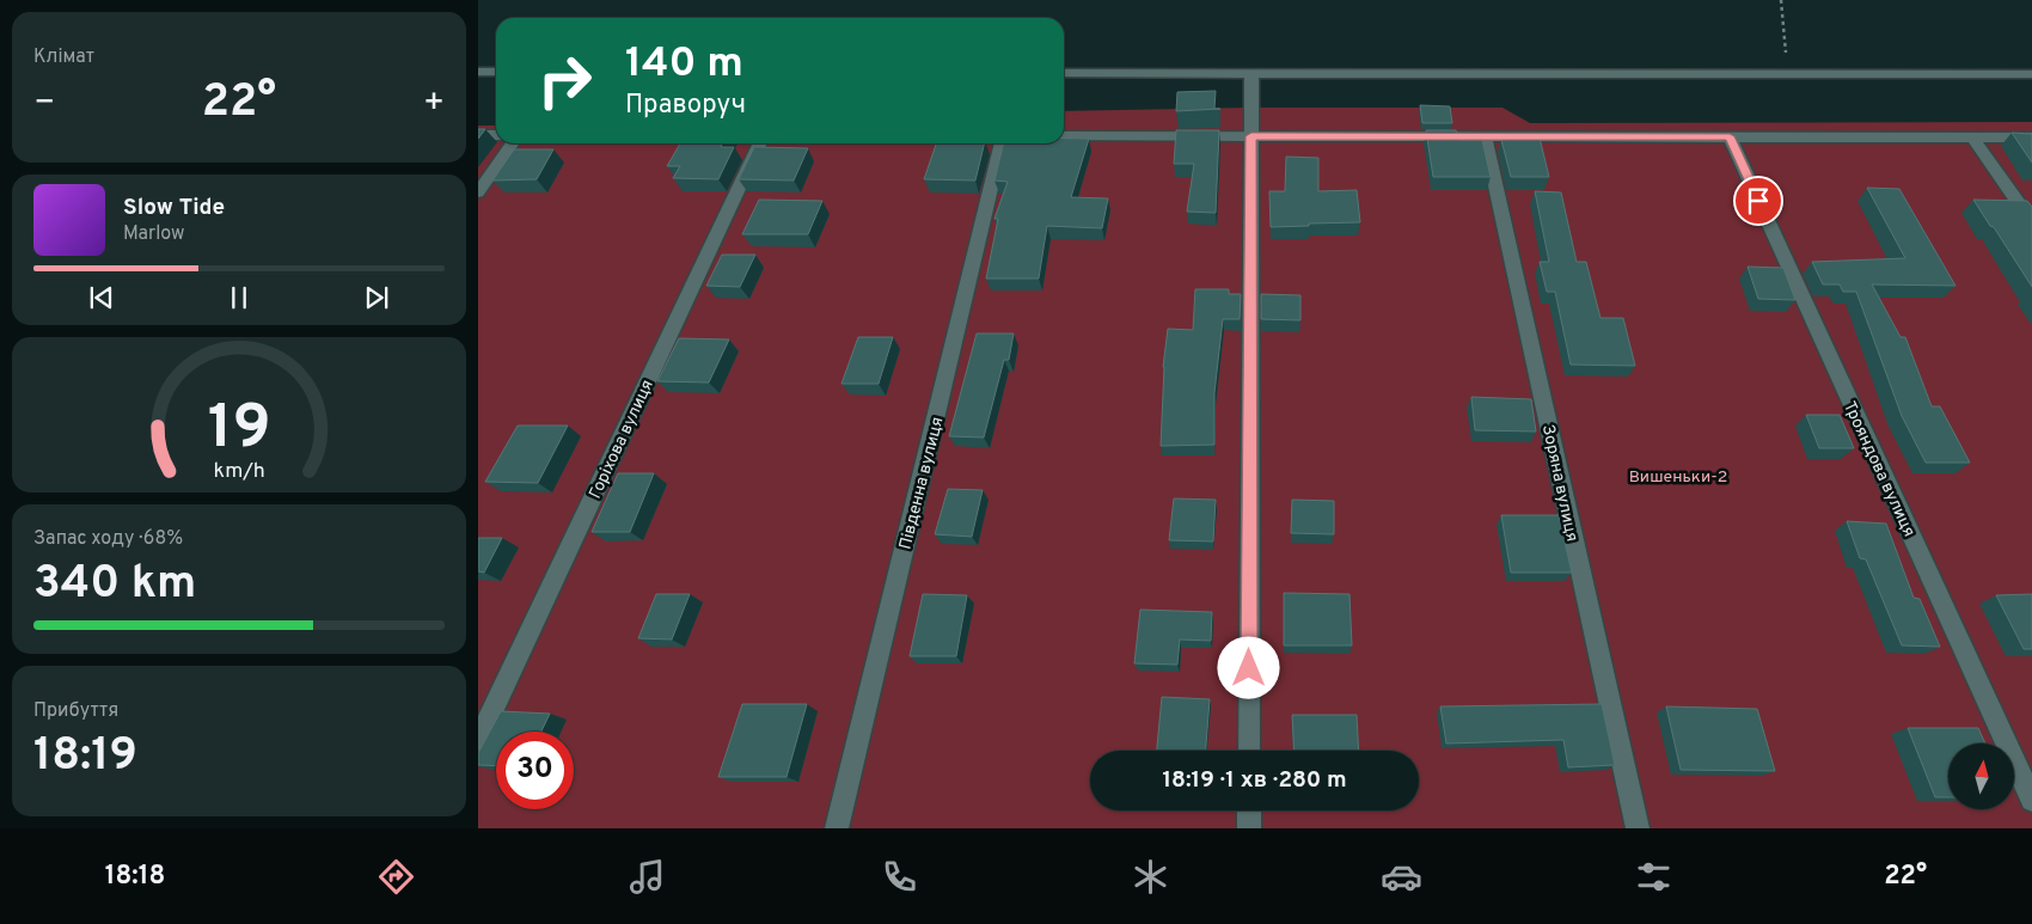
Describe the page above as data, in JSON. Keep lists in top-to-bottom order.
{
  "streets": {
    "street": [
      "Горіхова вулиця",
      "Трояндова вулиця",
      "Південна вулиця",
      "Зоряна вулиця"
    ]
  },
  "parks": ["Вишеньки-2"],
  "north": "top",
  "page": {
    "tile": [
      "Клімат",
      ["Запас ходу · 68%", "340 km"],
      ["Прибуття", "18:19"]
    ],
    "turn": ["140 m", "Праворуч"],
    "heat": ["−", "22°", "+"],
    "song": ["Slow Tide", "Marlow"],
    "limit": "30",
    "trip": "18:19 · 1 хв · 280 m",
    "tabs": ["18:18", "22°"],
    "gauge": ["19", "km/h"]
  }
}
